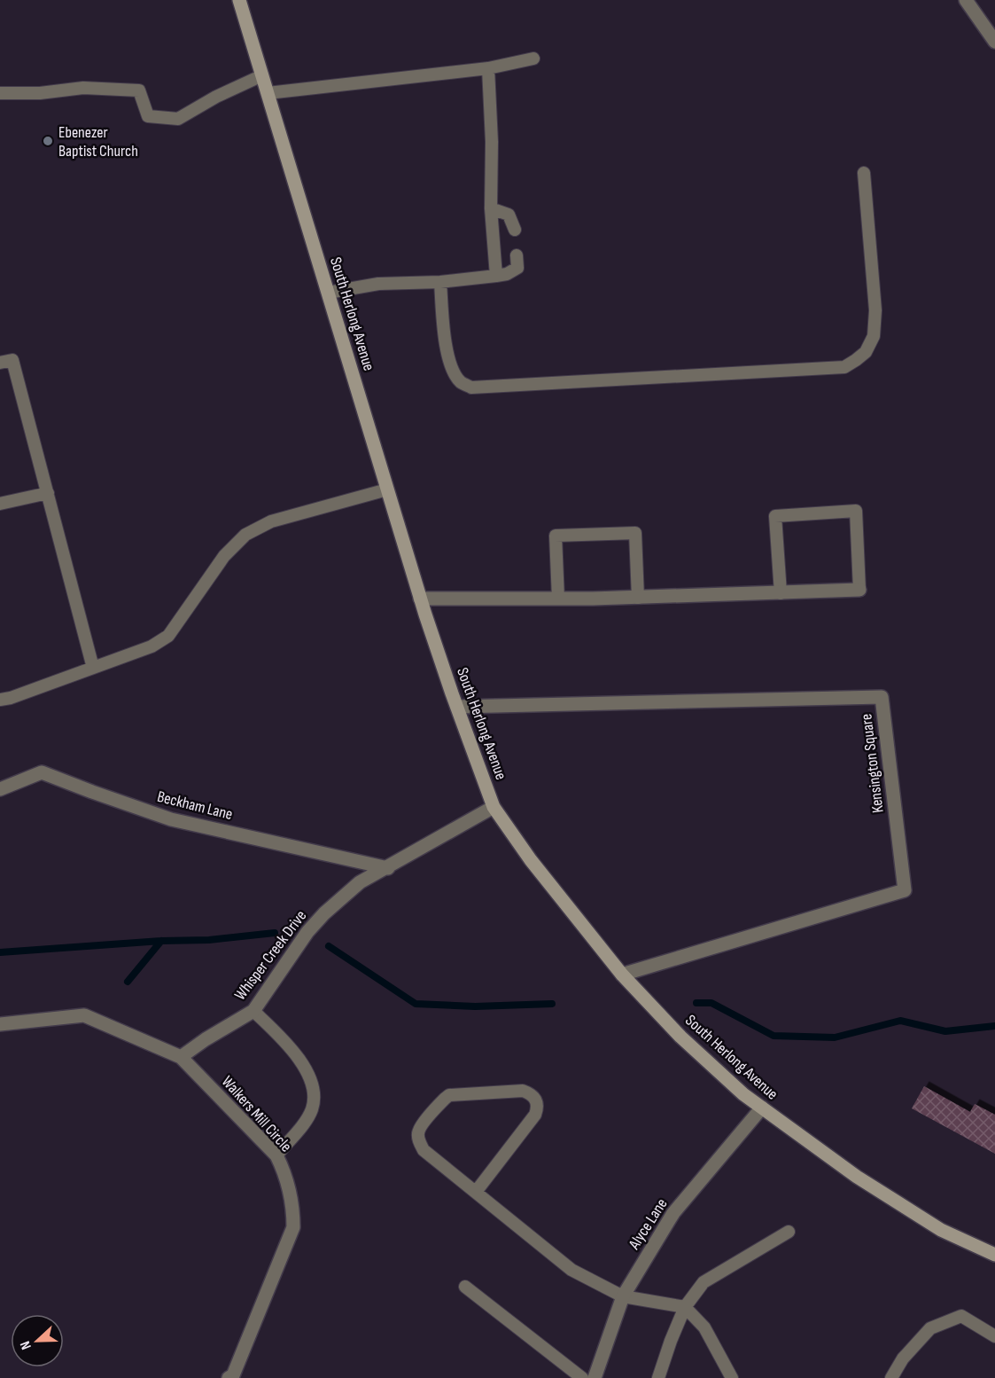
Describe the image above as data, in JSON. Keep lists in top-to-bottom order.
{
  "streets": {
    "street": [
      "South Herlong Avenue",
      "Kensington Square",
      "Beckham Lane",
      "Whisper Creek Drive",
      "Walkers Mill Circle",
      "Alyce Lane"
    ]
  },
  "crossings": [
    ["South Herlong Avenue", "Kensington Square"],
    ["South Herlong Avenue", "Whisper Creek Drive"],
    ["South Herlong Avenue", "Alyce Lane"],
    ["Beckham Lane", "Whisper Creek Drive"],
    ["Whisper Creek Drive", "Walkers Mill Circle"]
  ],
  "places": ["Ebenezer Baptist Church"],
  "north": "left"
}
